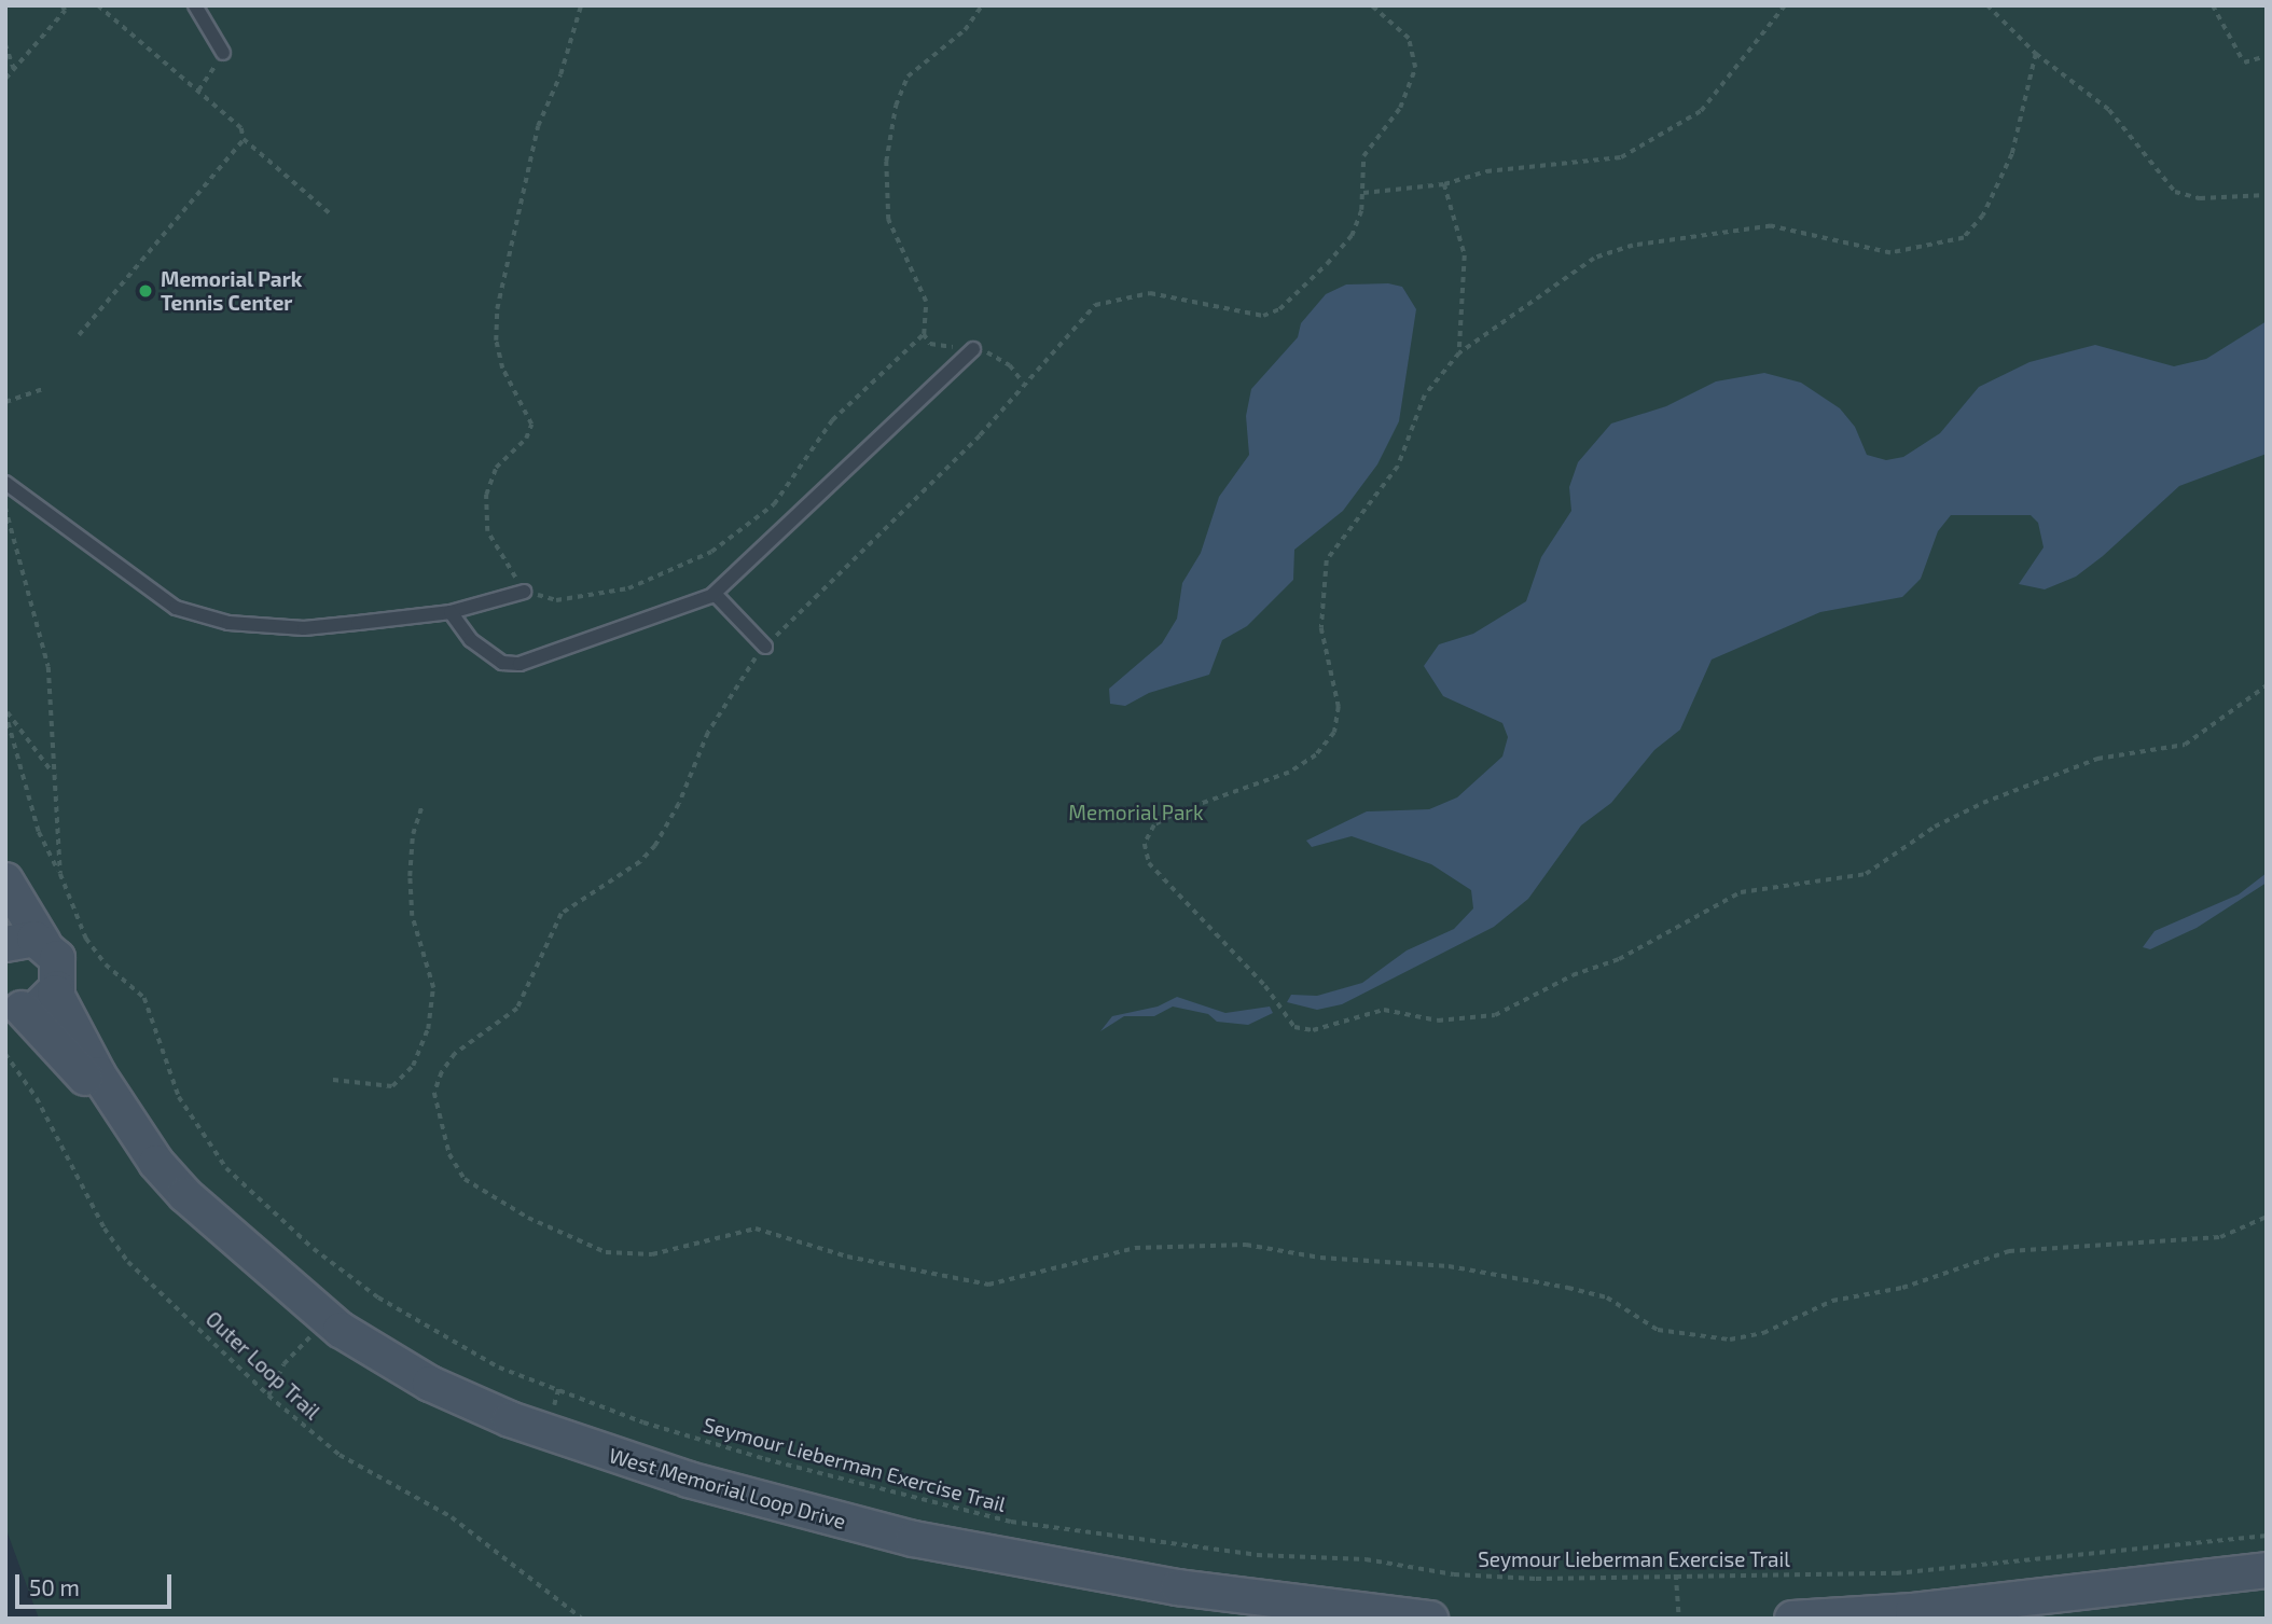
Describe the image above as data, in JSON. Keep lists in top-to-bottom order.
{
  "streets": {
    "street": ["West Memorial Loop Drive"],
    "path": ["Outer Loop Trail", "Seymour Lieberman Exercise Trail"]
  },
  "parks": ["Memorial Park"],
  "places": ["Memorial Park Tennis Center"],
  "scale_bar": "50 m"
}
